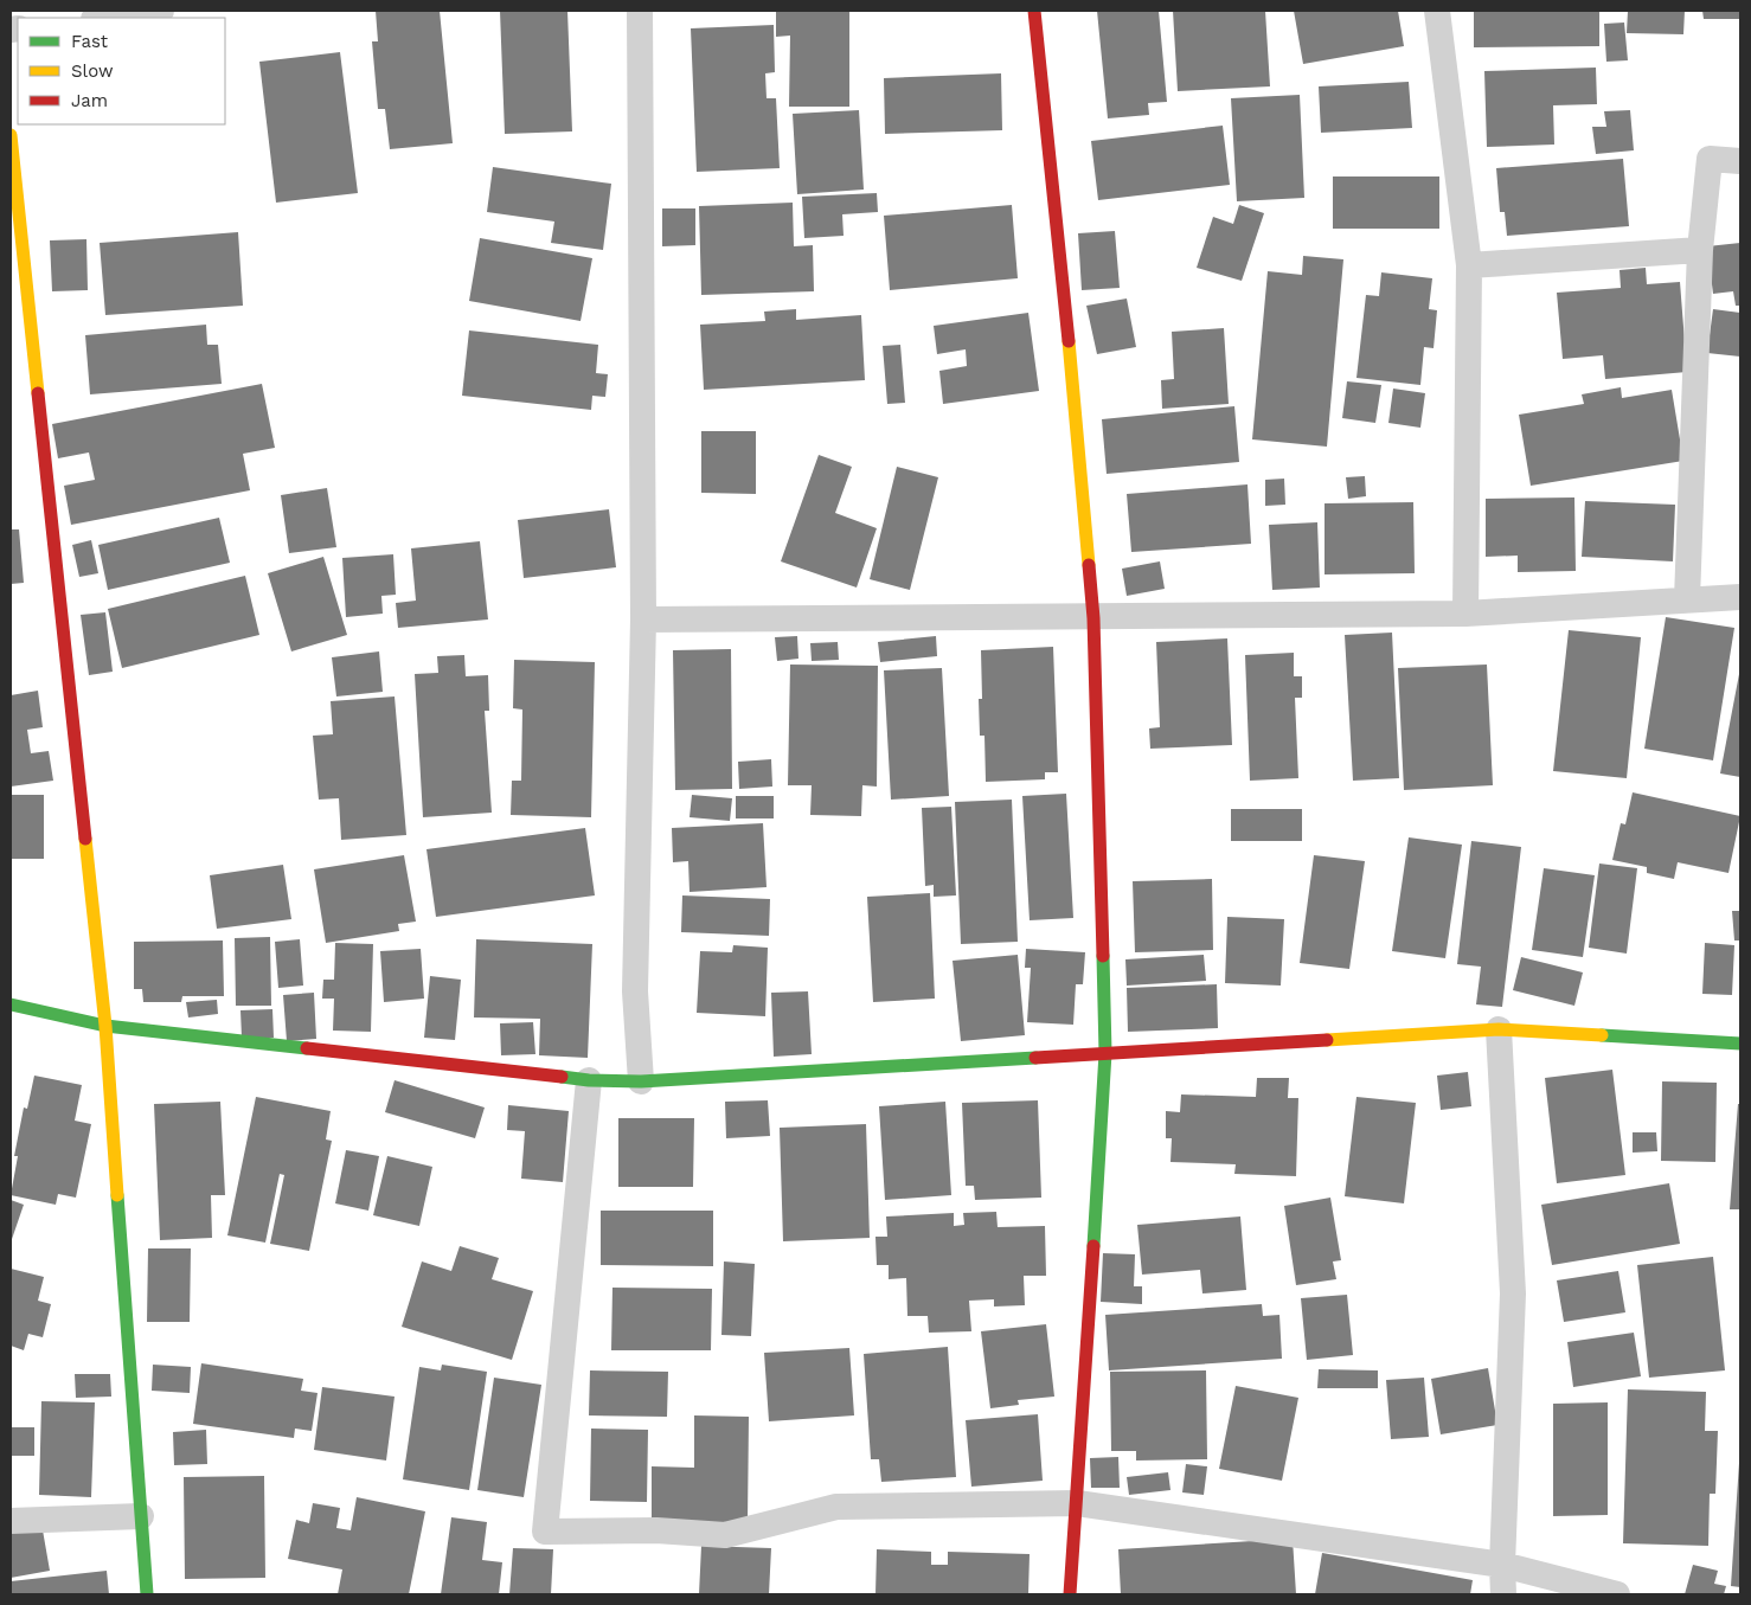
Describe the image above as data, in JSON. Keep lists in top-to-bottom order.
{
  "legend": ["Fast", "Slow", "Jam"]
}
